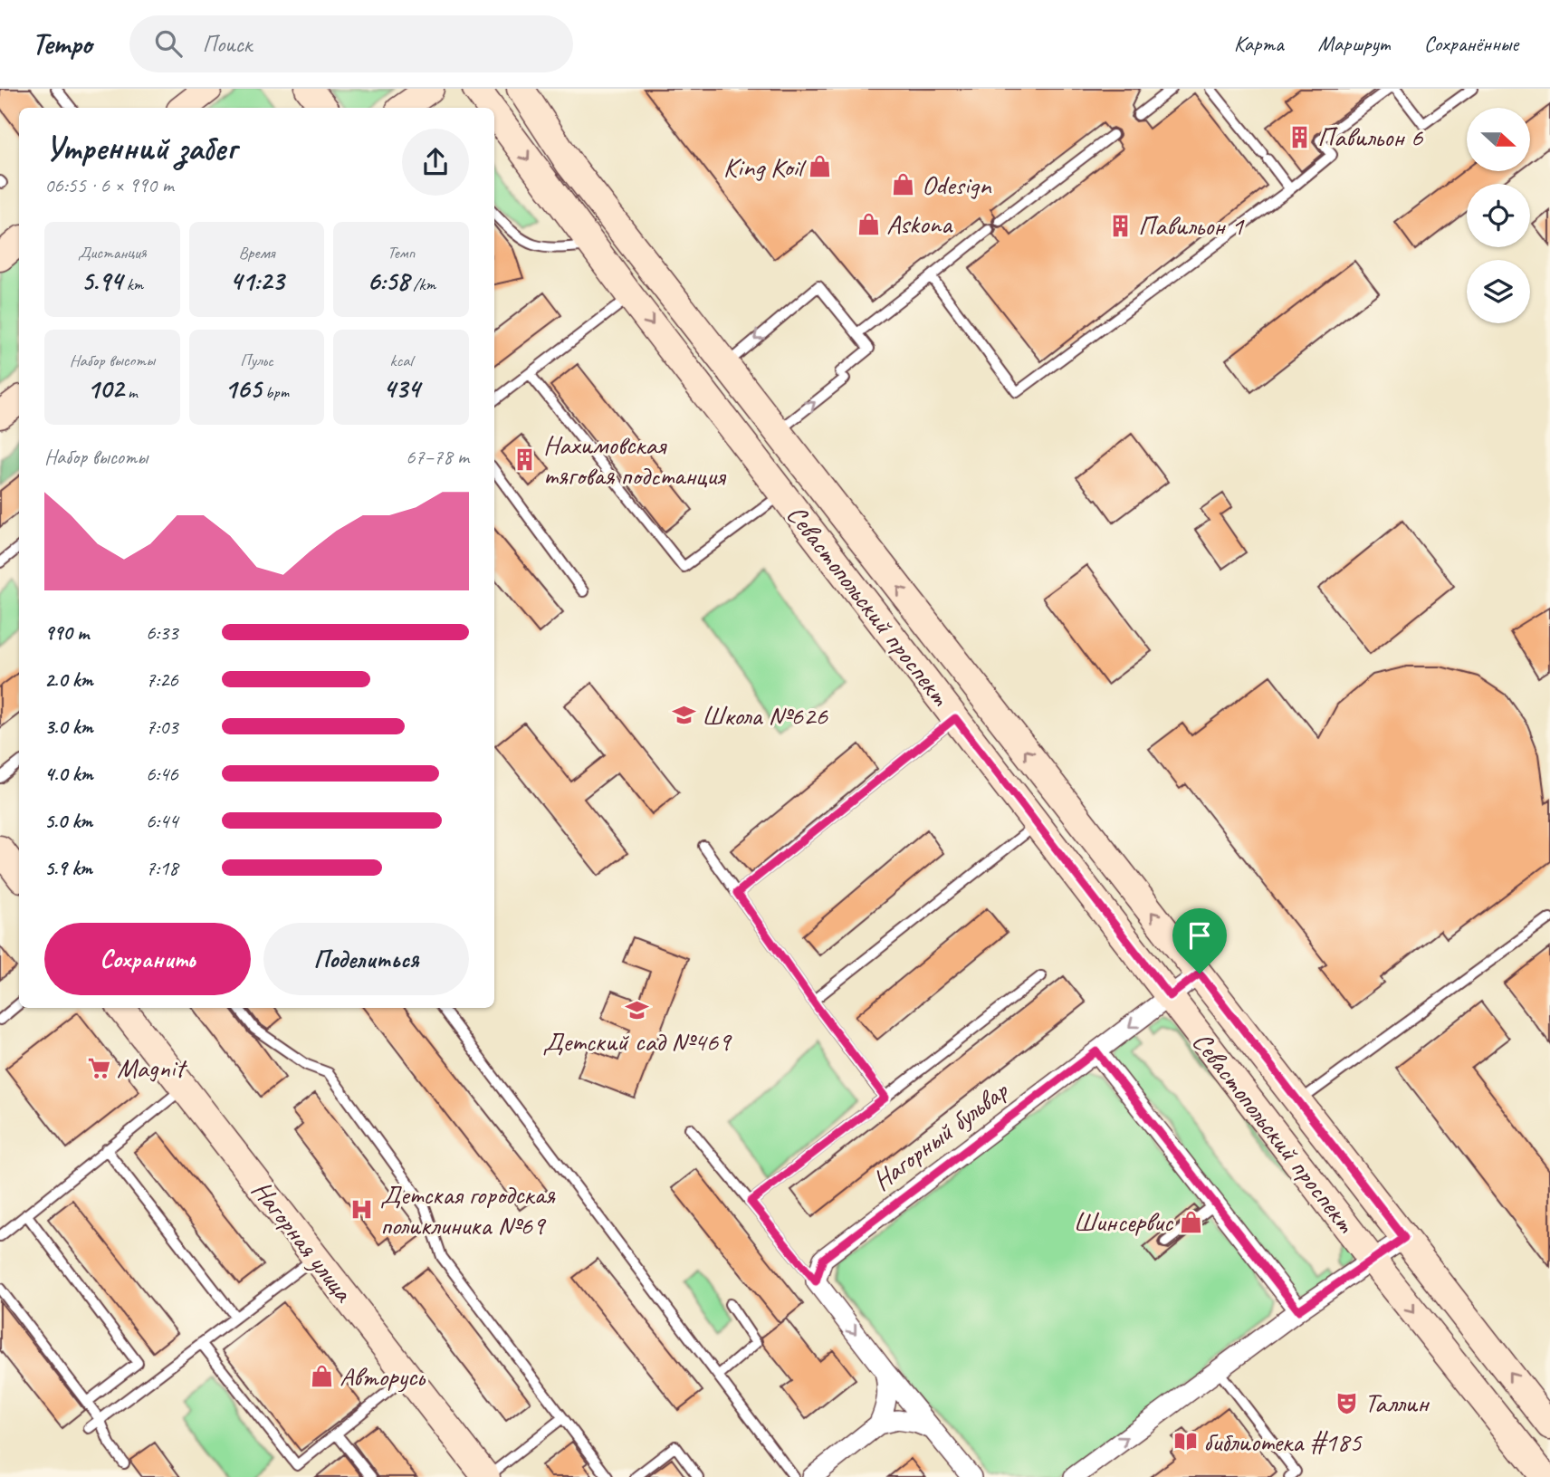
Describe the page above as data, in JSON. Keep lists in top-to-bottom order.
{
  "streets": {
    "main road": ["Севастопольский проспект", "Нагорная улица"],
    "street": ["Нагорный бульвар"]
  },
  "crossings": [
    ["Севастопольский проспект", "Нагорный бульвар"]
  ],
  "places": {
    "building": ["Павильон 6", "Павильон 1", "Нахимовская тяговая подстанция"],
    "shop": [
      "King Koil",
      "Odesign",
      "Askona",
      "Шинсервис",
      "Авторусь"
    ],
    "school or university": ["Школа №626", "Детский сад №469"],
    "supermarket": ["Magnit"],
    "hospital": ["Детская городская поликлиника №69"],
    "theatre": ["Таллин"],
    "library": ["библиотека #185"]
  },
  "north": "right",
  "page": {
    "header": "Tempo",
    "search": "Поиск",
    "nav": ["Карта", "Маршрут", "Сохранённые"],
    "heading": ["Утренний забег", "06:55 · 6 × 990 m"],
    "stats": [
      ["Дистанция", "5.94 km"],
      ["Время", "41:23"],
      ["Темп", "6:58 /km"],
      ["Набор высоты", "102 m"],
      ["Пульс", "165 bpm"],
      ["kcal", "434"]
    ],
    "chart": ["Набор высоты", "67–78 m"],
    "list": [
      {
        "name": "990 m",
        "note": "6:33"
      },
      {
        "name": "2.0 km",
        "note": "7:26"
      },
      {
        "name": "3.0 km",
        "note": "7:03"
      },
      {
        "name": "4.0 km",
        "note": "6:46"
      },
      {
        "name": "5.0 km",
        "note": "6:44"
      },
      {
        "name": "5.9 km",
        "note": "7:18"
      }
    ],
    "buttons": ["Сохранить", "Поделиться"]
  }
}
